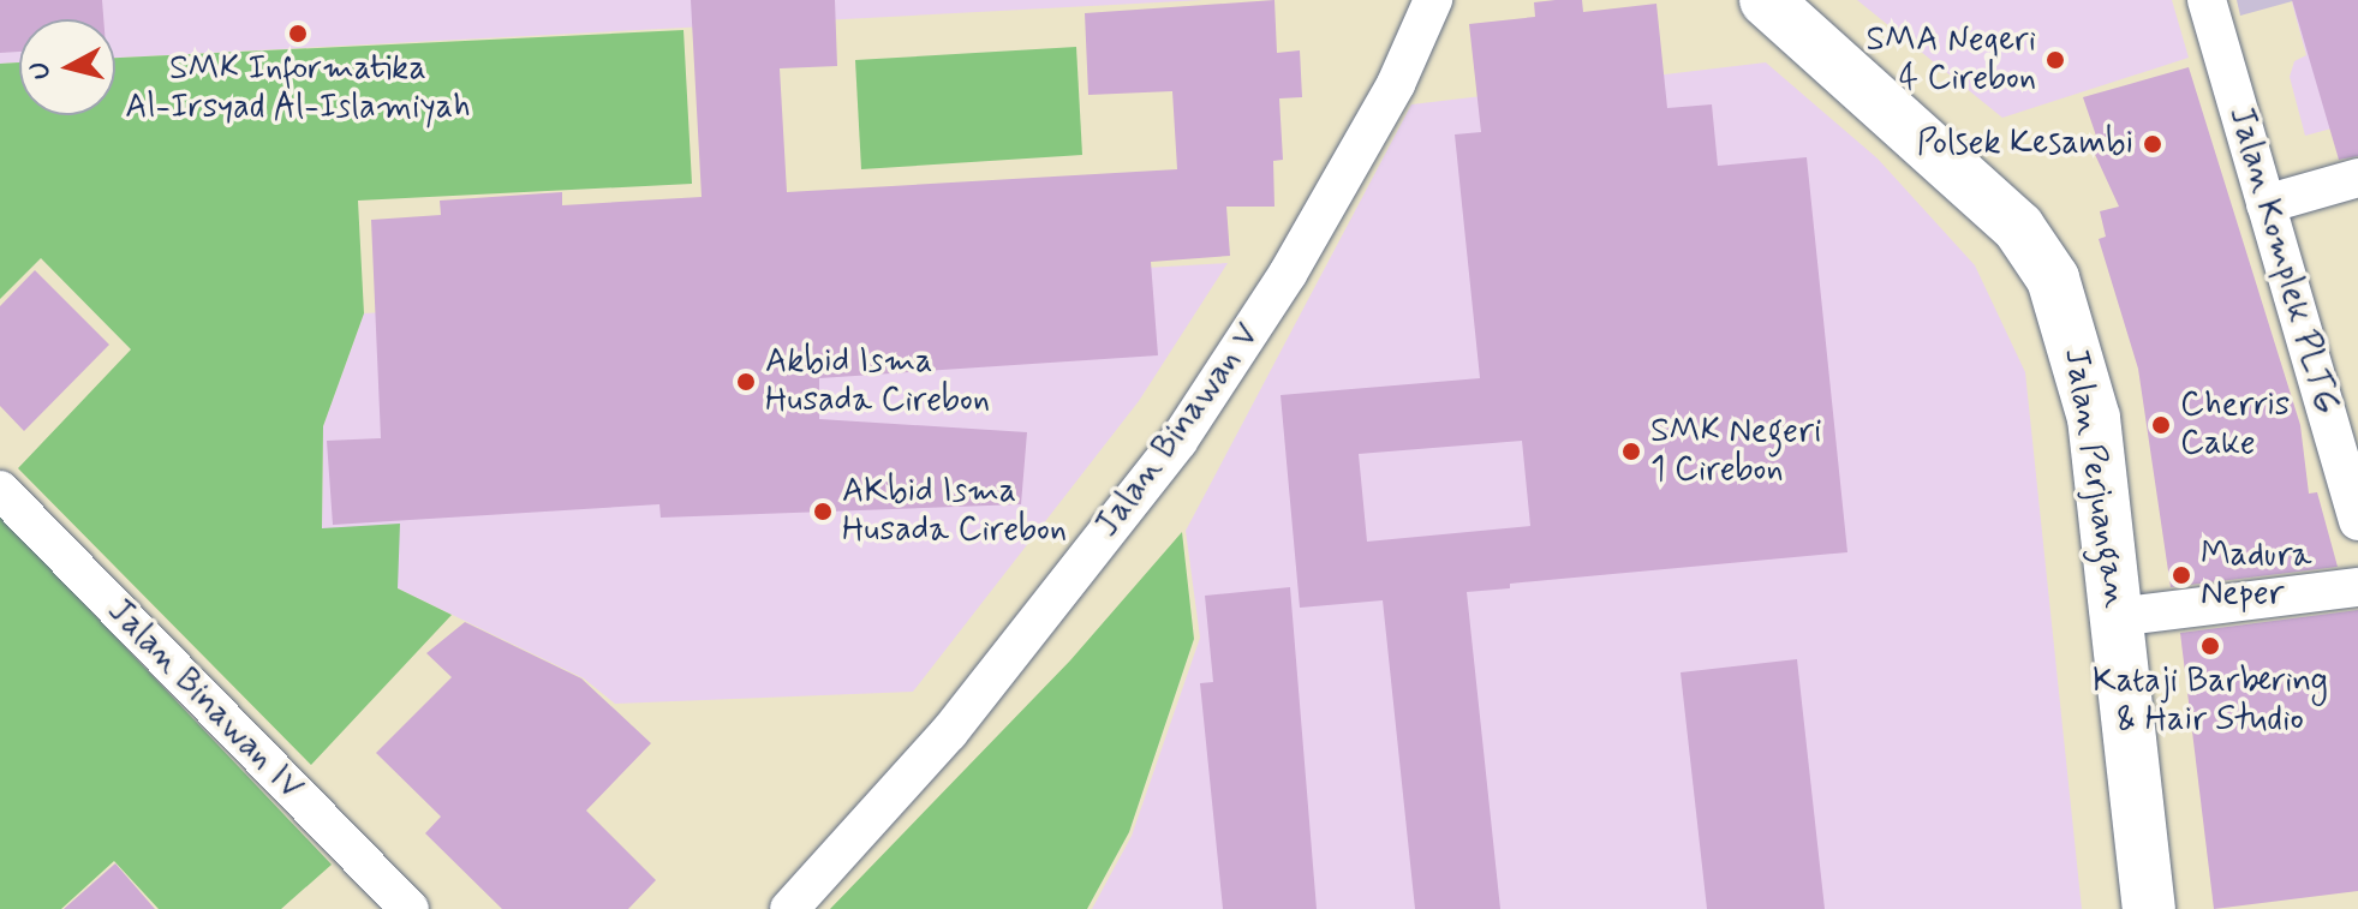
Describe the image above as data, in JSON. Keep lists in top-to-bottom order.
{
  "streets": {
    "street": [
      "Jalan Komplek PLTG",
      "Jalan Binawan V",
      "Jalan Perjuangan",
      "Jalan Binawan IV"
    ]
  },
  "places": [
    "SMK Informatika Al-Irsyad Al-Islamiyah",
    "SMA Negeri 4 Cirebon",
    "Polsek Kesambi",
    "Akbid Isma Husada Cirebon",
    "Cherris Cake",
    "SMK Negeri 1 Cirebon",
    "AKbid Isma Husada Cirebon",
    "Madura Neper",
    "Kataji Barbering & Hair Studio"
  ],
  "north": "left"
}
